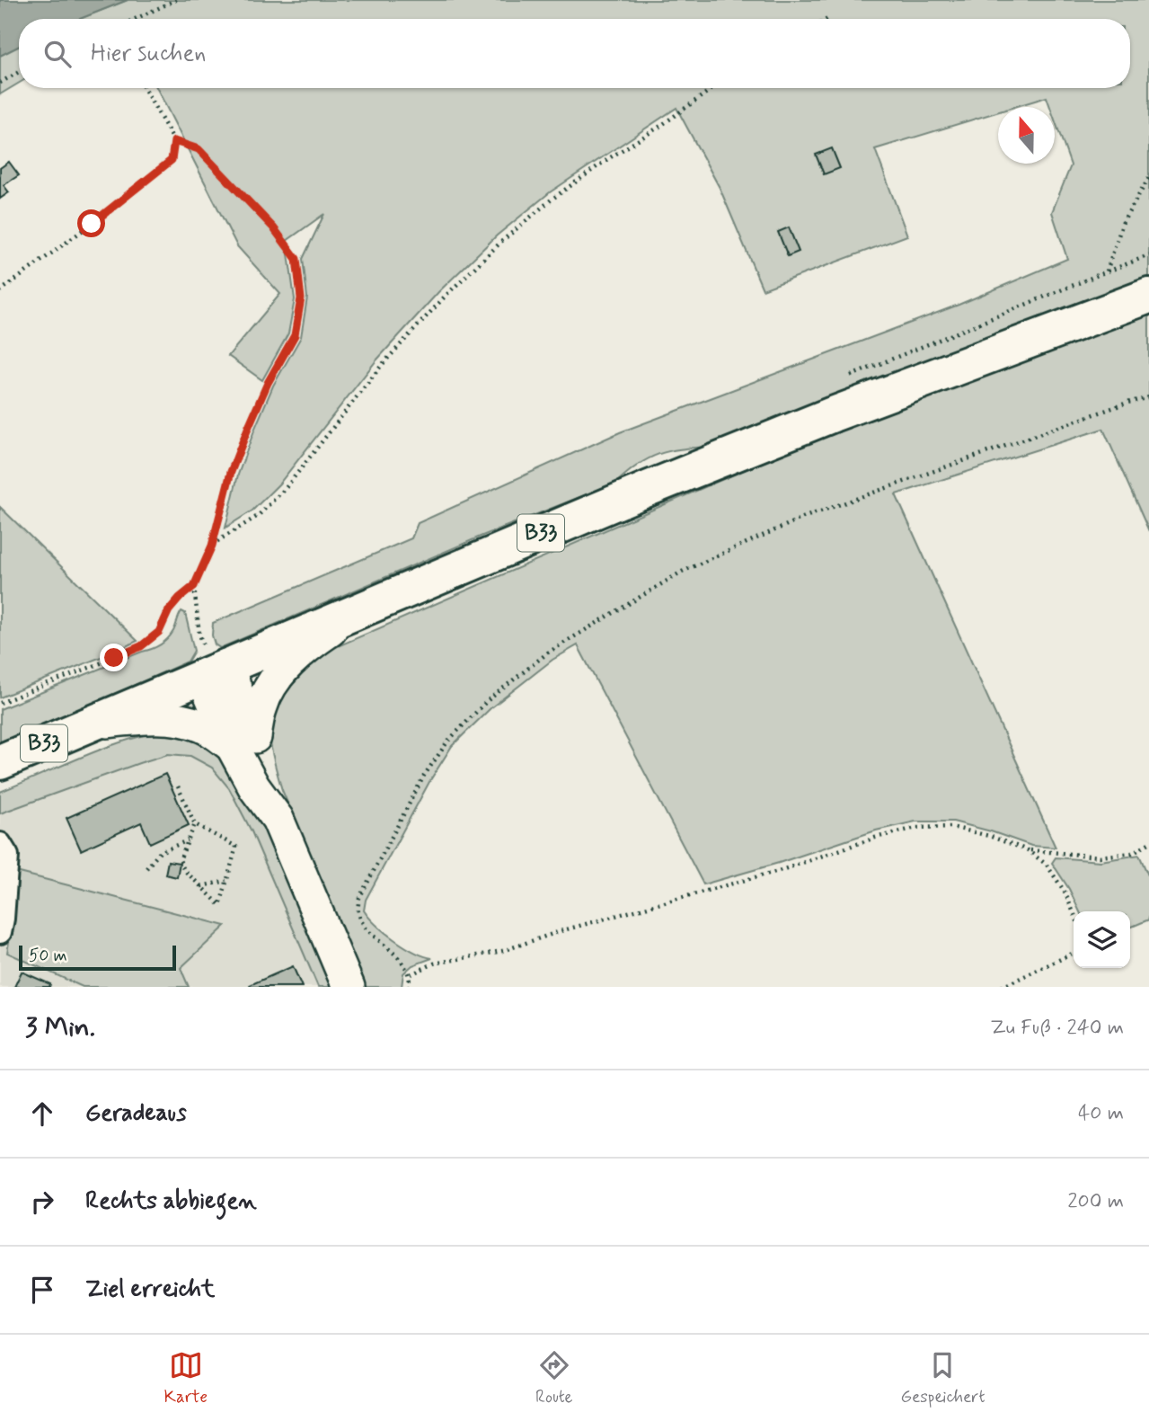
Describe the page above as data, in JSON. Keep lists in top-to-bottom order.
{
  "streets": {
    "highway": ["B33"]
  },
  "scale_bar": "50 m",
  "north": "top",
  "page": {
    "search": "Hier suchen",
    "scale": "50 m",
    "heading": ["3 Min.", "Zu Fuß · 240 m"],
    "list": [
      ["Geradeaus", "40 m"],
      ["Rechts abbiegen", "200 m"],
      "Ziel erreicht"
    ],
    "nav": ["Karte", "Route", "Gespeichert"]
  }
}
